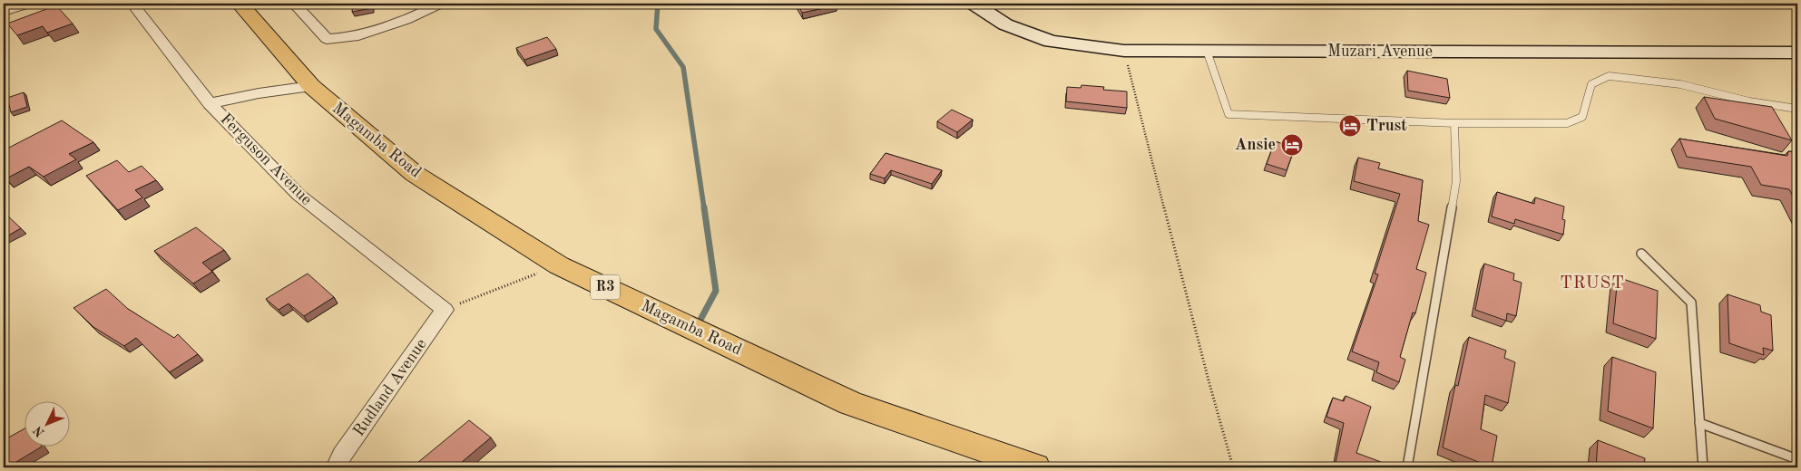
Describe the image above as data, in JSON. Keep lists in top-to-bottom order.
{
  "streets": {
    "highway": ["Magamba Road", "R3"],
    "street": ["Muzari Avenue", "Ferguson Avenue", "Rudland Avenue"]
  },
  "crossings": [
    ["Ferguson Avenue", "Rudland Avenue"]
  ],
  "districts": ["TRUST"],
  "places": {
    "hotel": ["Trust", "Ansie"]
  },
  "north": "bottom left"
}
